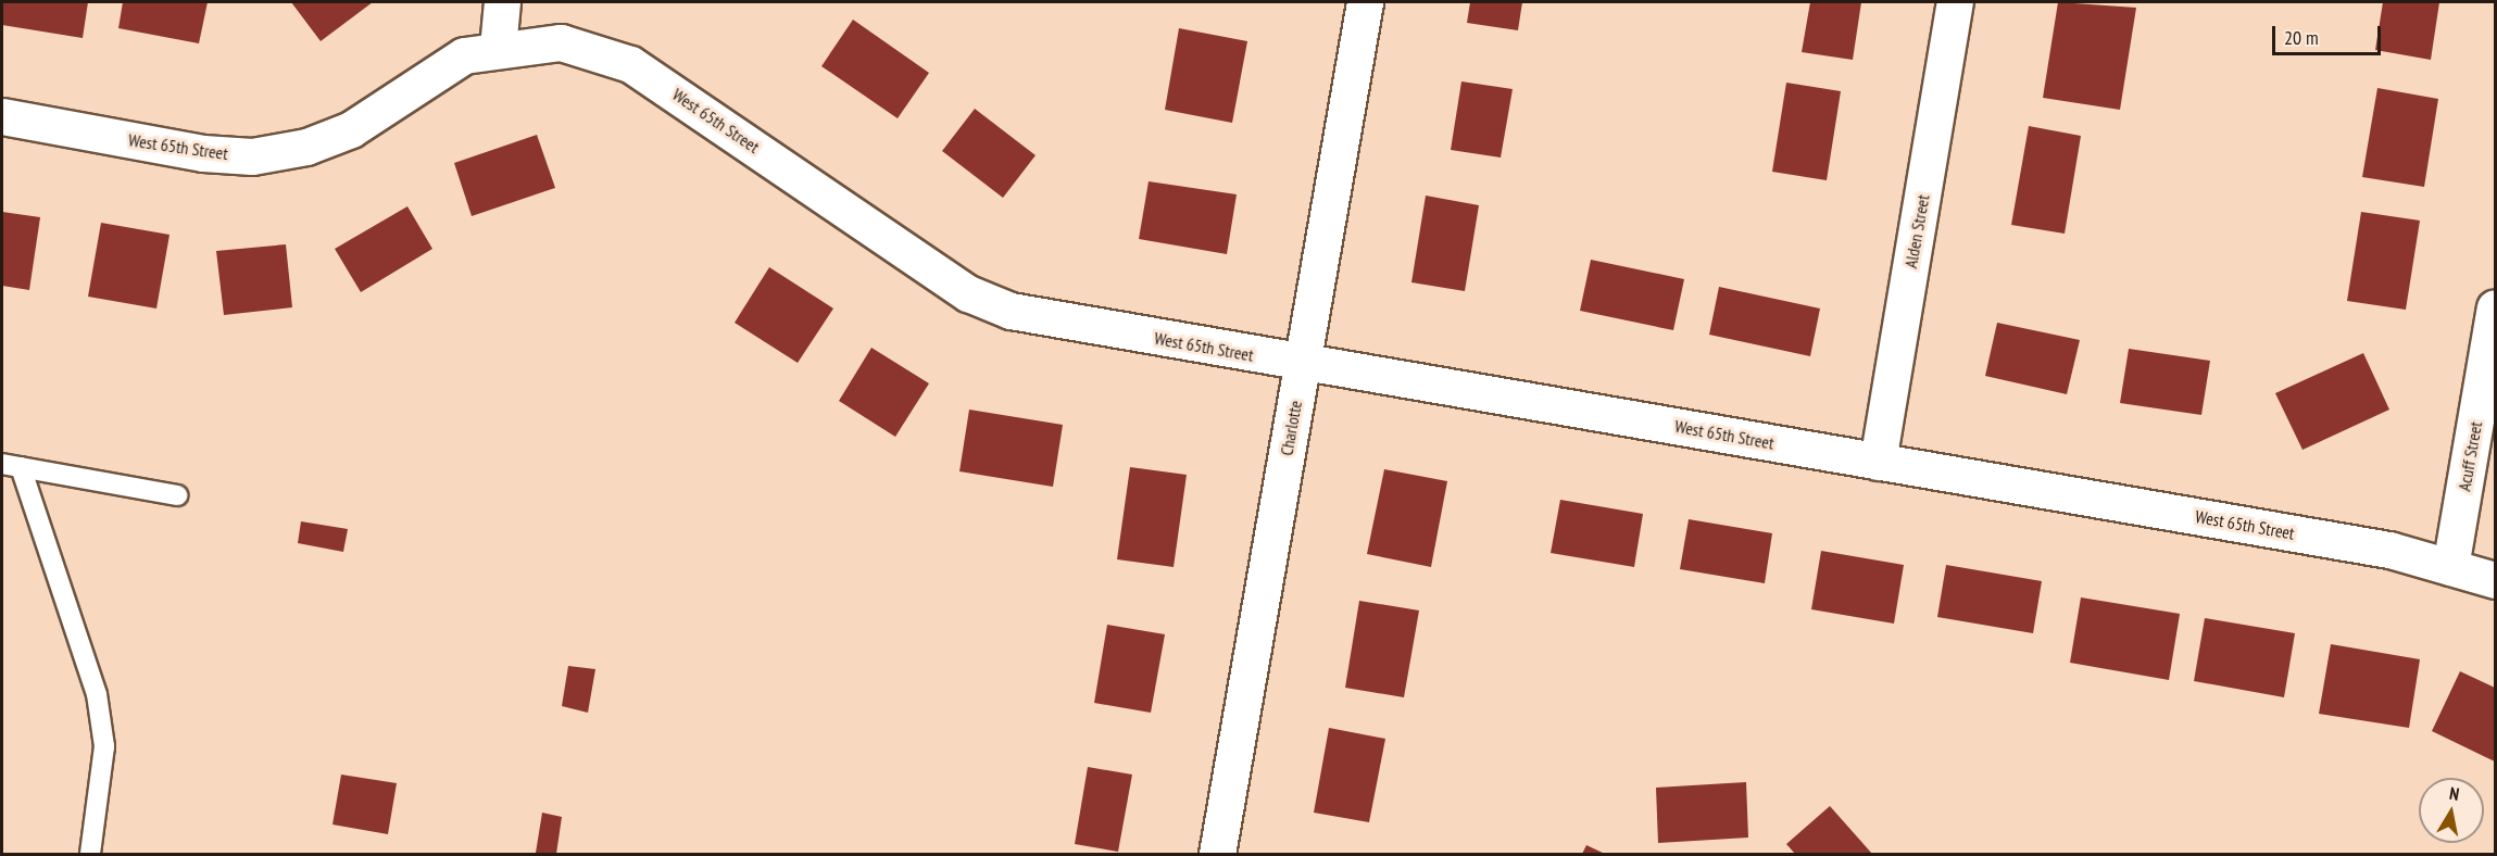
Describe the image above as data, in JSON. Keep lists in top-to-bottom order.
{
  "streets": {
    "street": [
      "West 65th Street",
      "Alden Street",
      "Charlotte",
      "Acuff Street"
    ]
  },
  "crossings": [
    ["West 65th Street", "Alden Street"],
    ["West 65th Street", "Charlotte"],
    ["West 65th Street", "Acuff Street"]
  ],
  "scale_bar": "20 m",
  "north": "top"
}
